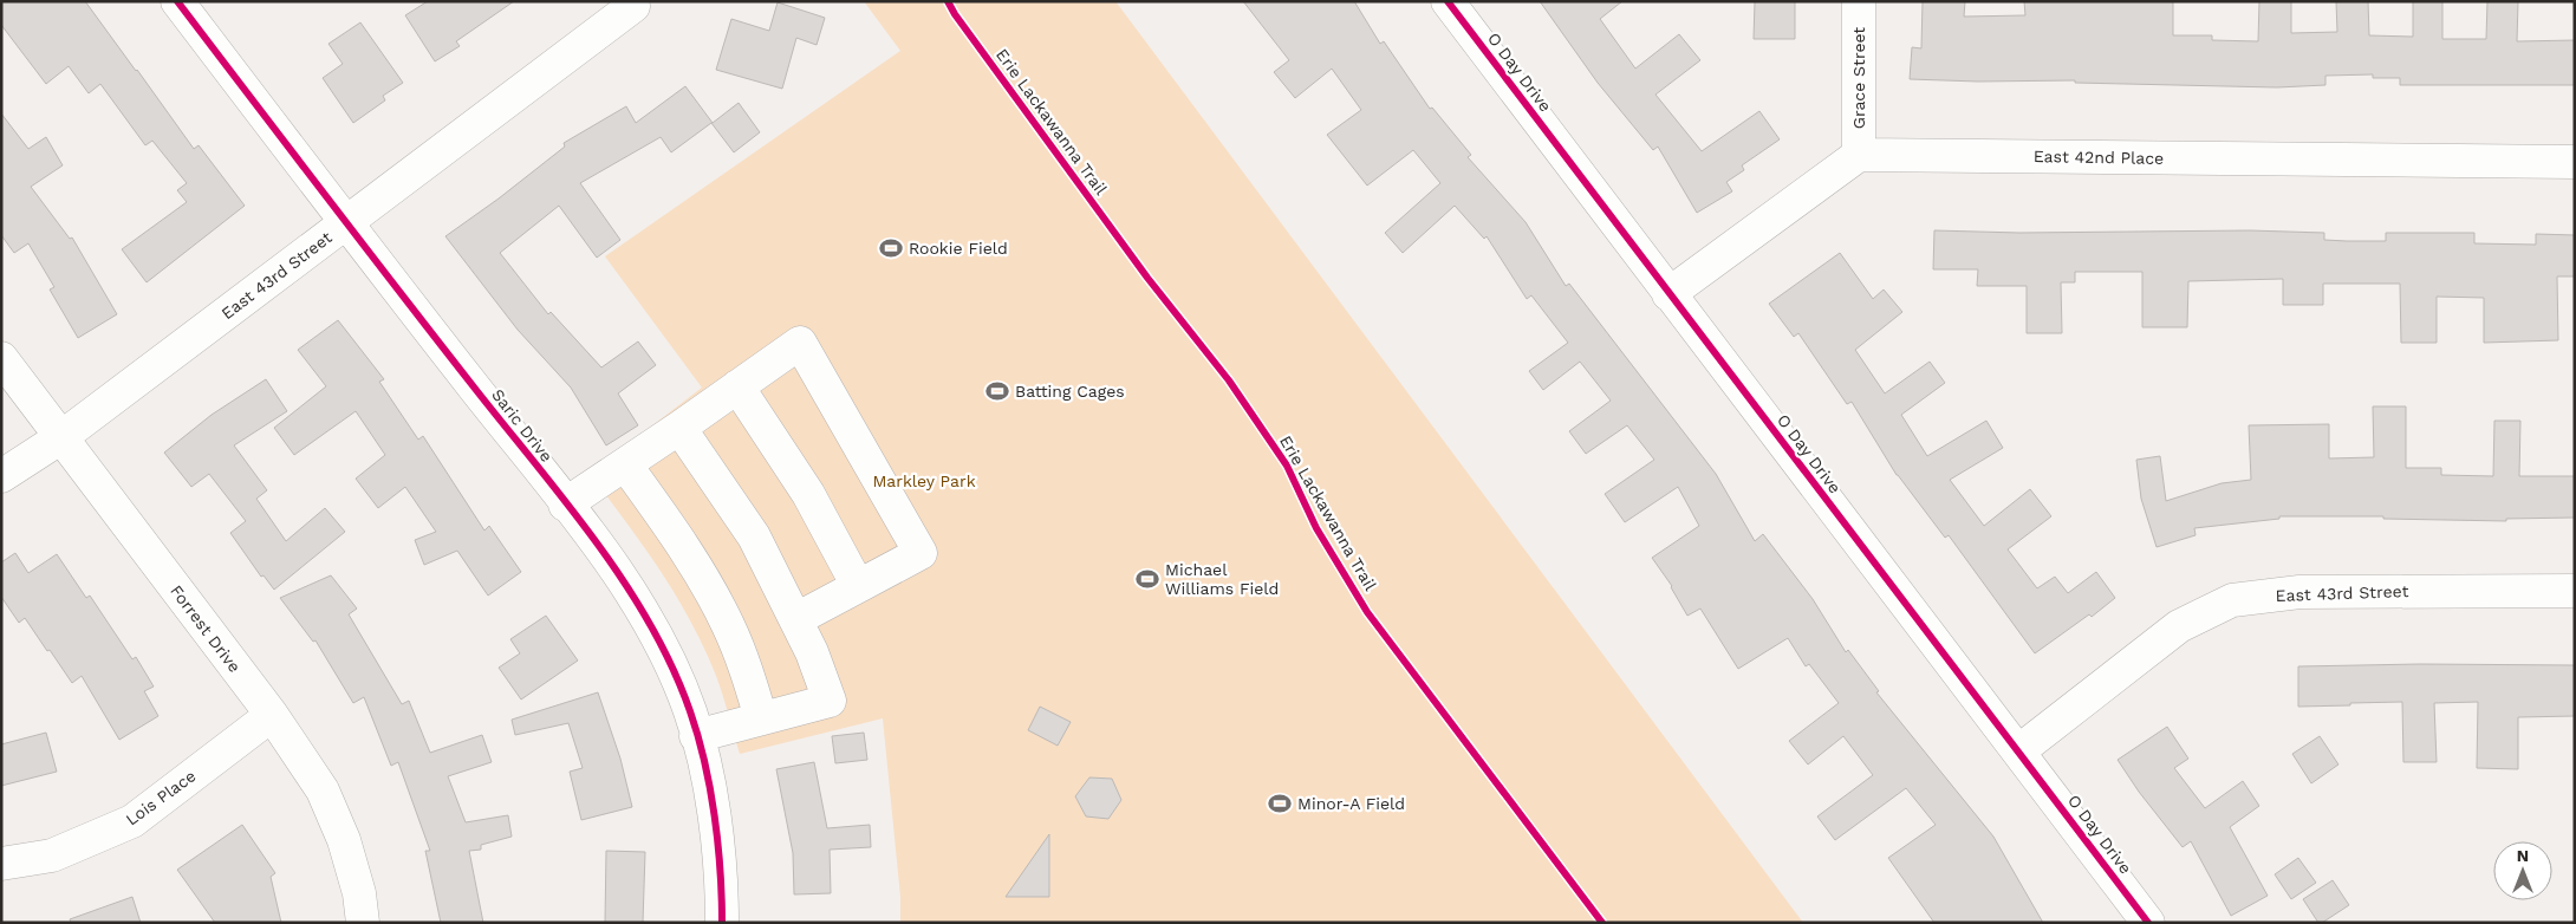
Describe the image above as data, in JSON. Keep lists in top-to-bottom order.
{
  "streets": {
    "street": [
      "O Day Drive",
      "Grace Street",
      "East 42nd Place",
      "East 43rd Street",
      "Saric Drive",
      "Forrest Drive",
      "Lois Place"
    ],
    "cycle path": ["Erie Lackawanna Trail"]
  },
  "crossings": [
    ["O Day Drive", "East 43rd Street"],
    ["Grace Street", "East 42nd Place"],
    ["East 43rd Street", "Saric Drive"],
    ["East 43rd Street", "Forrest Drive"],
    ["Forrest Drive", "Lois Place"]
  ],
  "parks": ["Markley Park"],
  "places": {
    "sports": [
      "Rookie Field",
      "Batting Cages",
      "Michael Williams Field",
      "Minor-A Field"
    ]
  },
  "north": "top"
}
